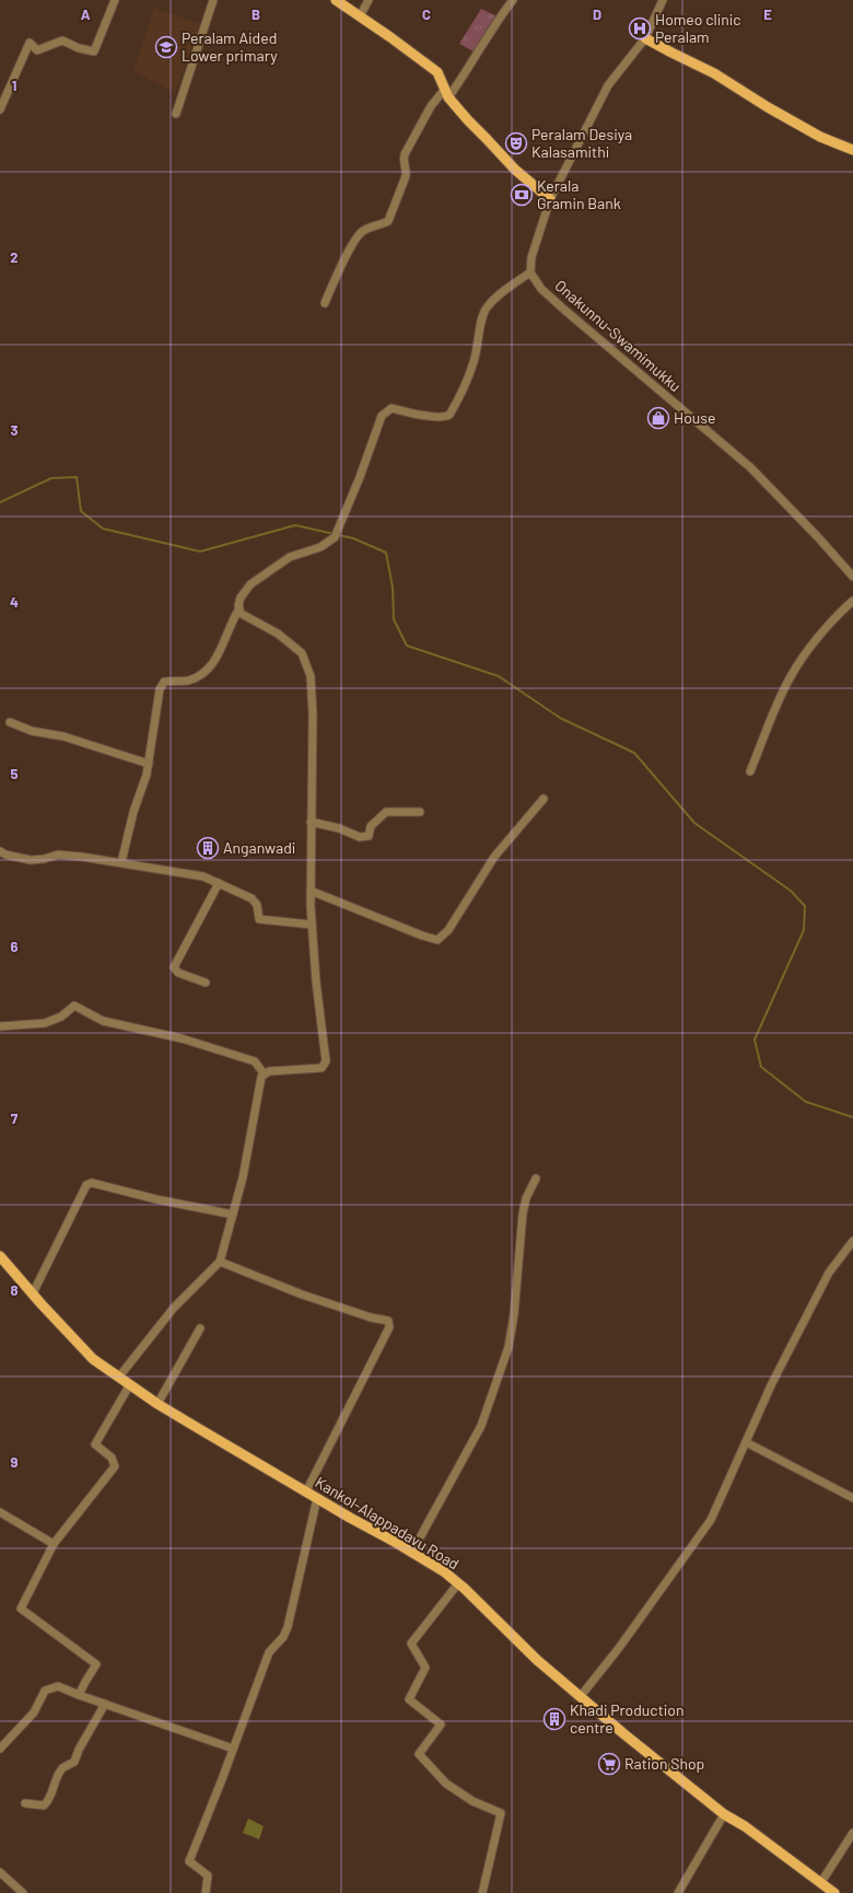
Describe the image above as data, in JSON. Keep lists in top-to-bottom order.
{
  "streets": {
    "main road": ["Kankol-Alappadavu Road"],
    "street": ["Onakunnu-Swamimukku"]
  },
  "places": {
    "hospital": ["Homeo clinic Peralam"],
    "school or university": ["Peralam Aided Lower primary"],
    "theatre": ["Peralam Desiya Kalasamithi"],
    "bank": ["Kerala Gramin Bank"],
    "shop": ["House"],
    "building": ["Anganwadi", "Khadi Production centre"],
    "supermarket": ["Ration Shop"]
  },
  "grid": {
    "columns": [
      "A",
      "B",
      "C",
      "D",
      "E"
    ],
    "rows": [
      "1",
      "2",
      "3",
      "4",
      "5",
      "6",
      "7",
      "8",
      "9"
    ]
  }
}
